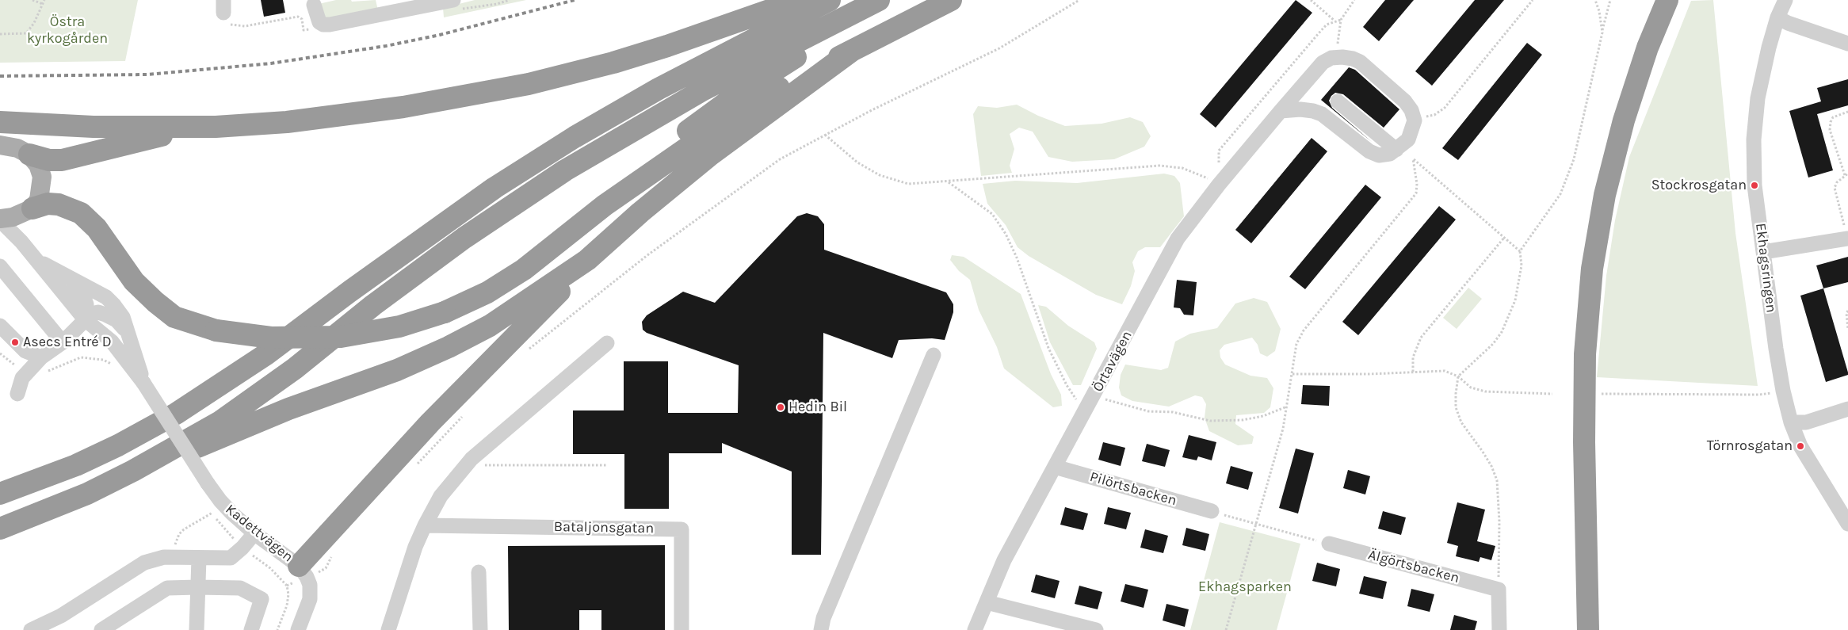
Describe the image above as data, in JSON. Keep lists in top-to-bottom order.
{
  "streets": {
    "street": [
      "Ekhagsringen",
      "Örtavägen",
      "Pilörtsbacken",
      "Bataljonsgatan",
      "Kadettvägen",
      "Älgörtsbacken"
    ]
  },
  "crossings": [
    ["Örtavägen", "Pilörtsbacken"]
  ],
  "parks": ["Östra kyrkogården", "Ekhagsparken"],
  "places": [
    "Stockrosgatan",
    "Asecs Entré D",
    "Hedin Bil",
    "Törnrosgatan"
  ]
}
